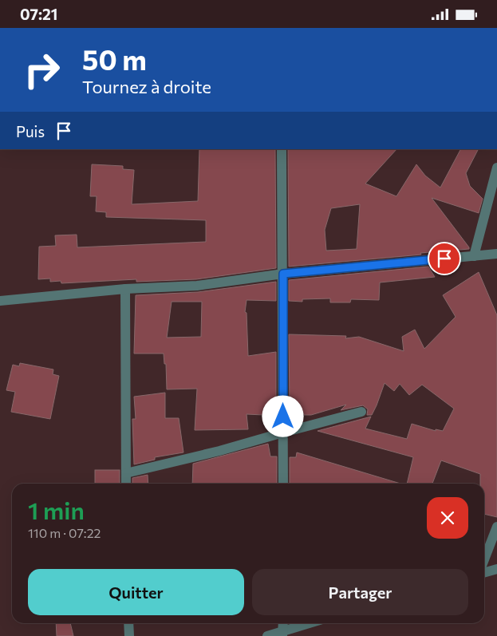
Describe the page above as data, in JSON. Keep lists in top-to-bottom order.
{
  "page": {
    "status": "07:21",
    "turn": ["50 m", "Tournez à droite"],
    "then": "Puis",
    "heading": ["1 min", "110 m · 07:22"],
    "buttons": ["Quitter", "Partager"]
  }
}
